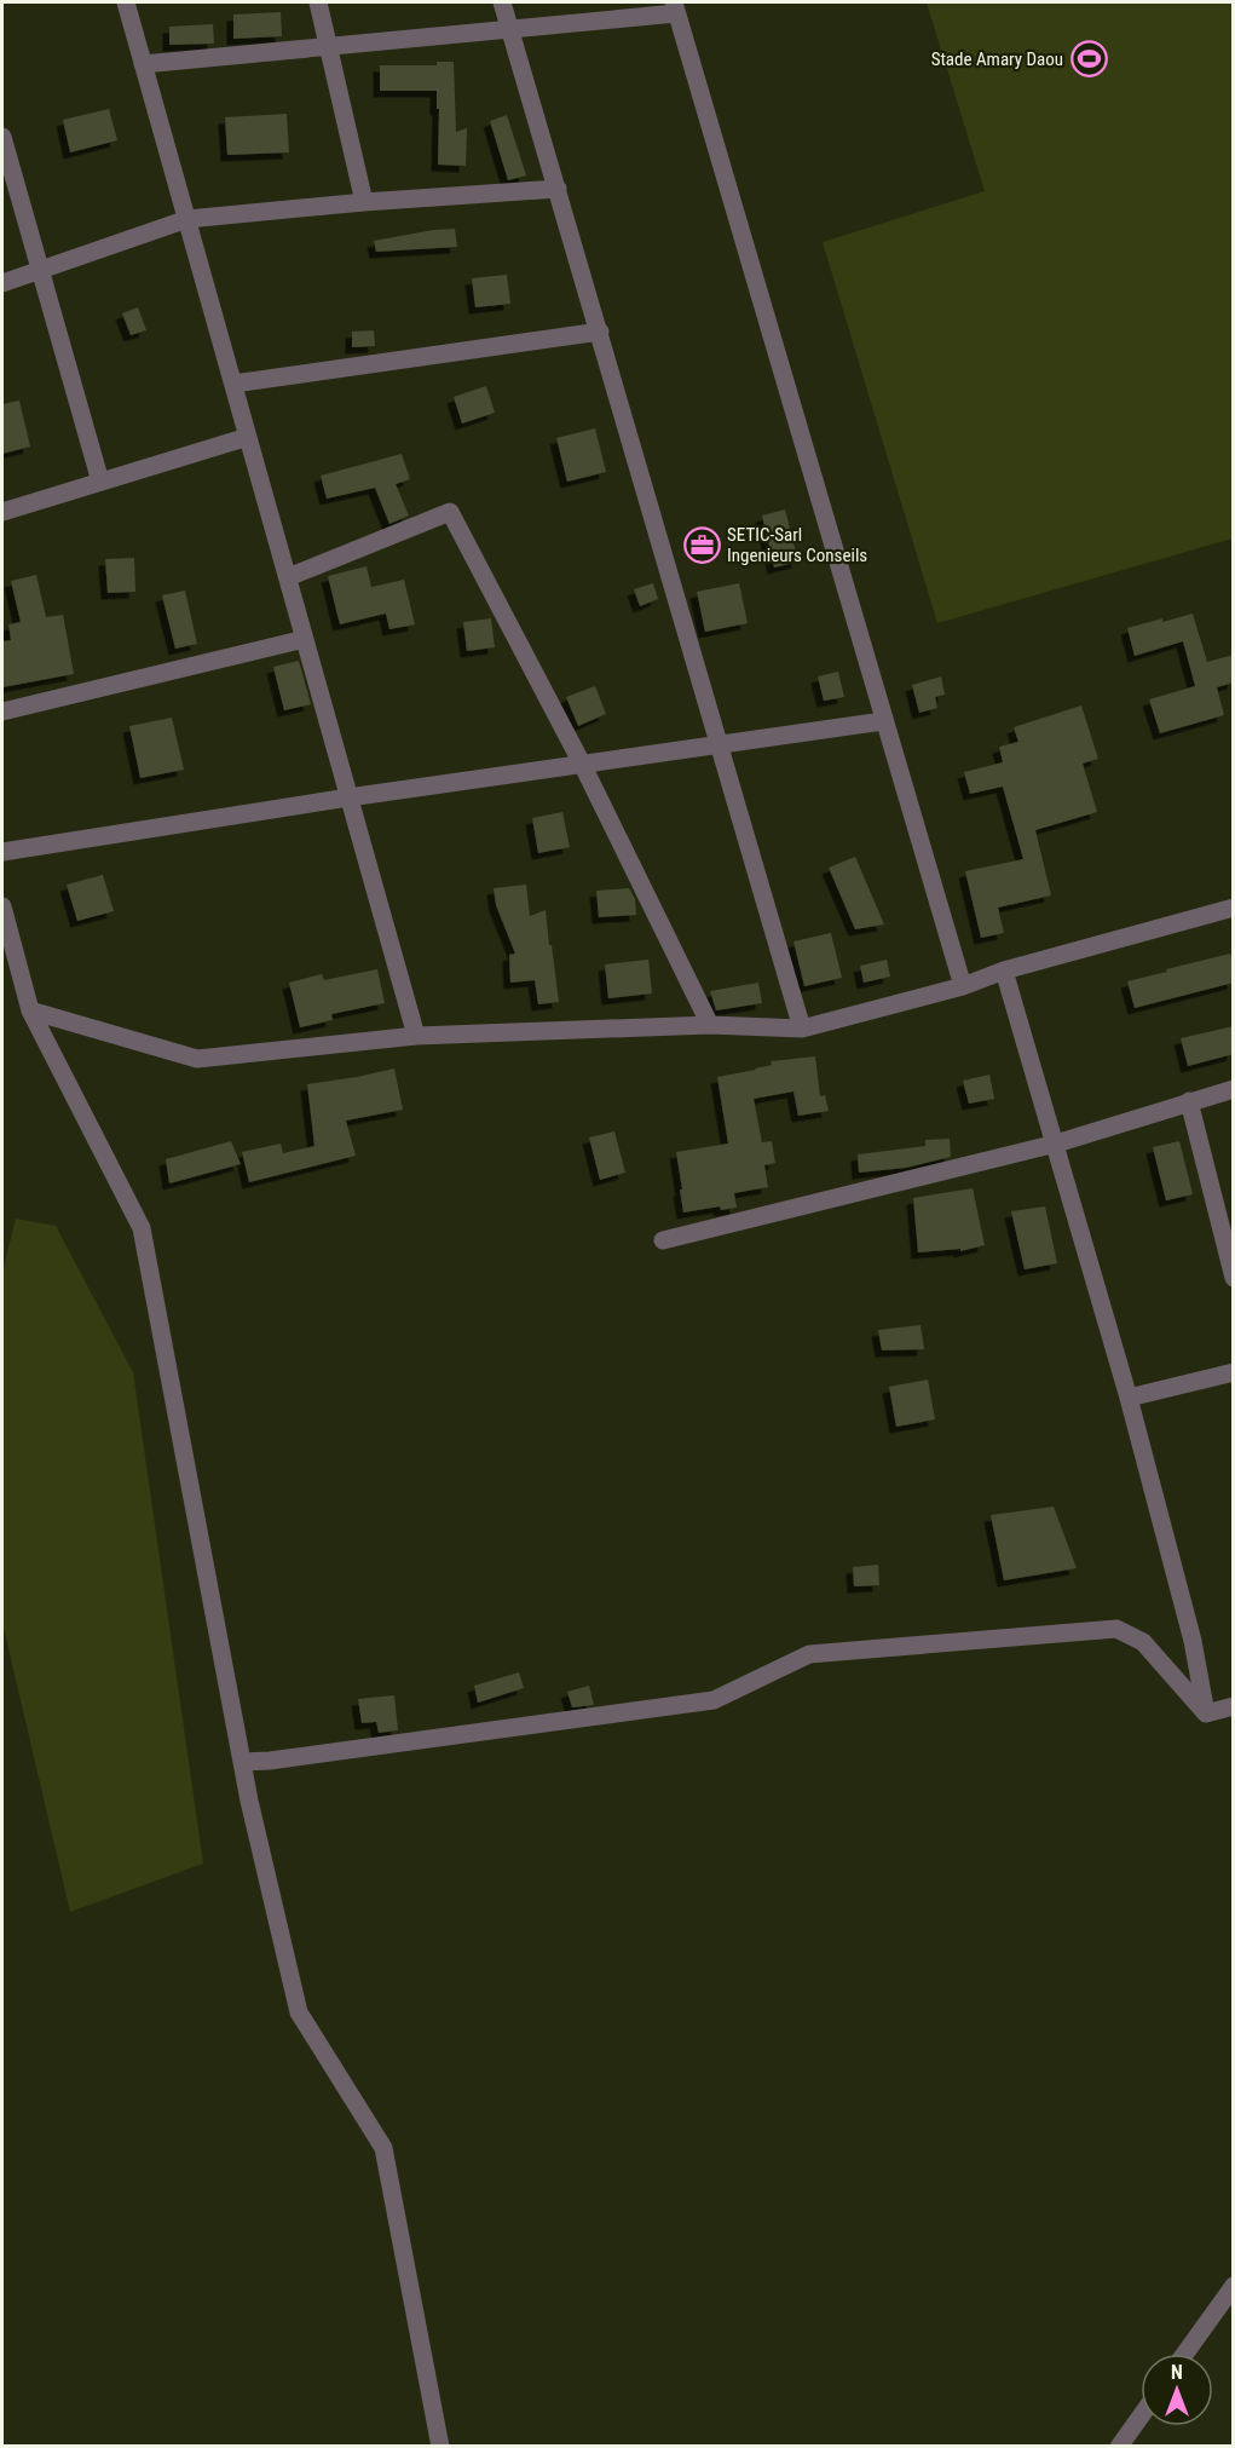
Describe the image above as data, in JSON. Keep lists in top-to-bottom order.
{
  "places": {
    "sports": ["Stade Amary Daou"],
    "office": ["SETIC-Sarl Ingenieurs Conseils"]
  },
  "north": "top"
}
